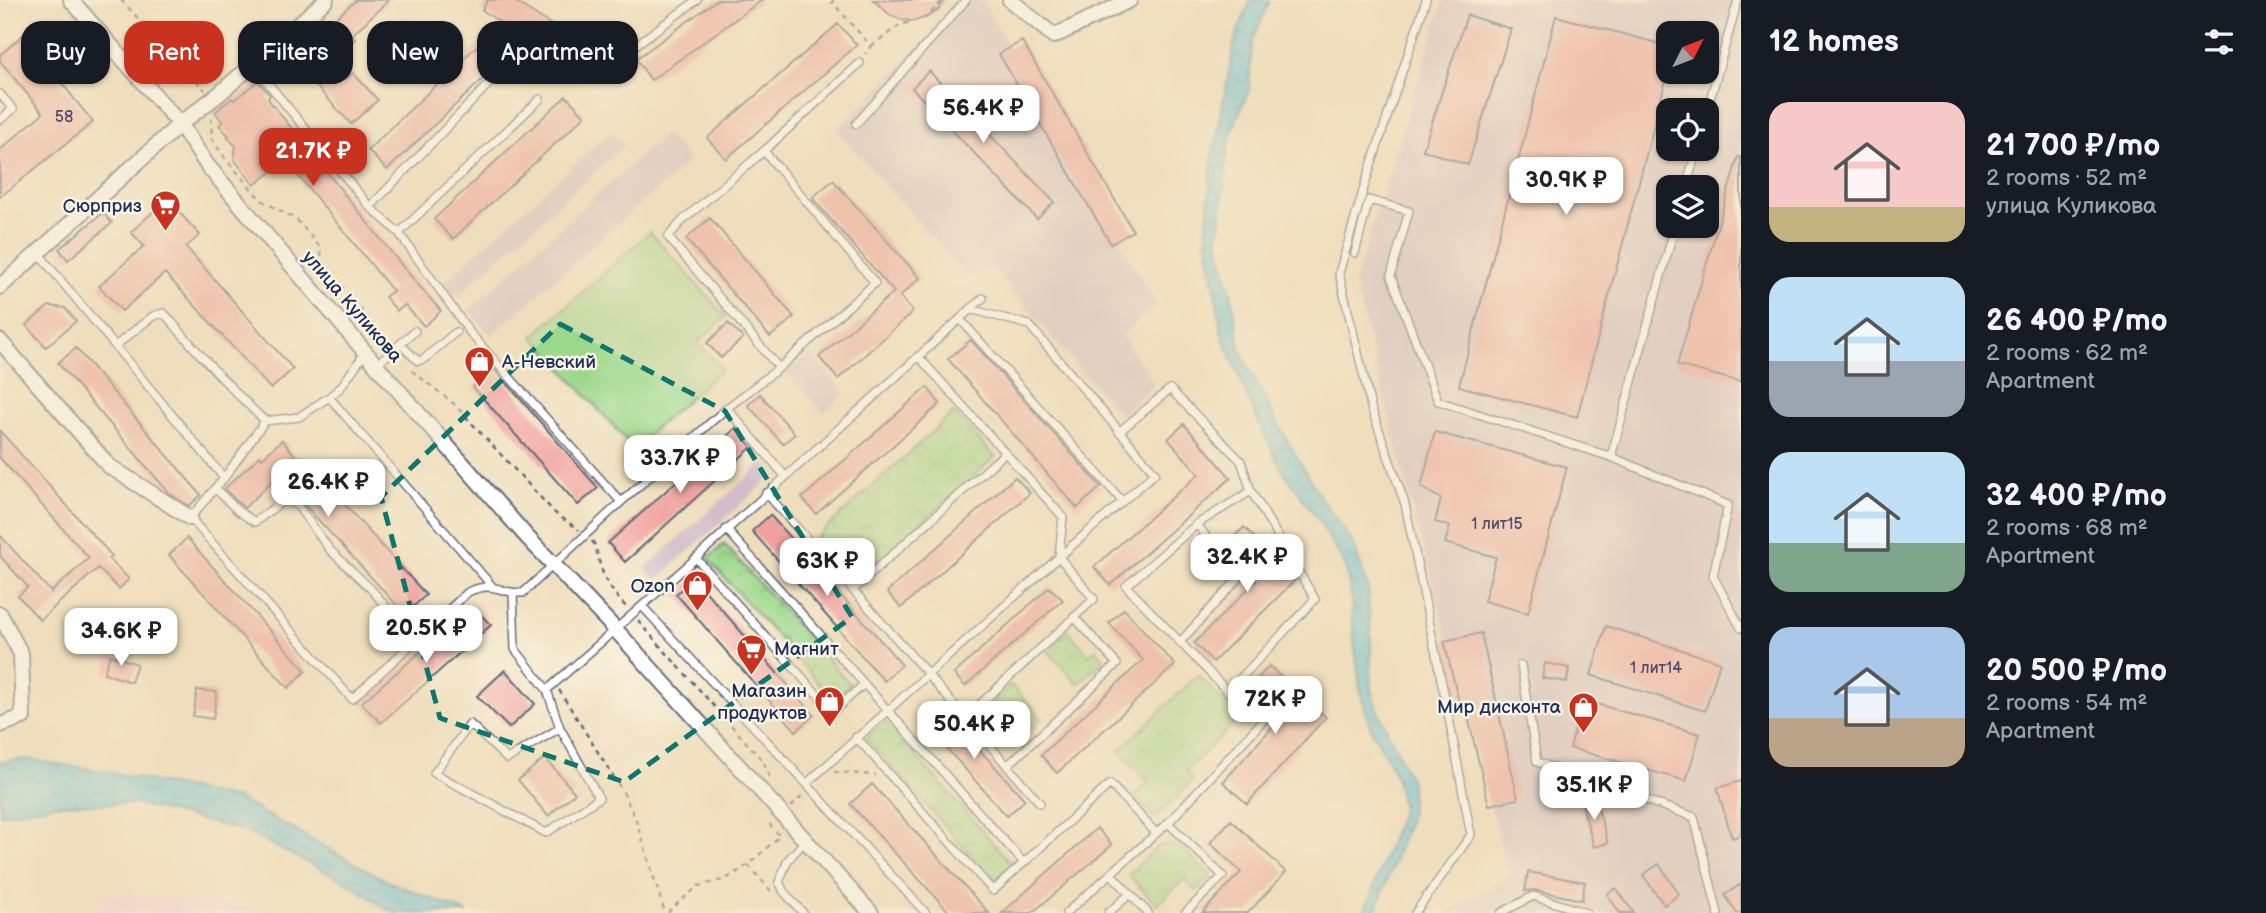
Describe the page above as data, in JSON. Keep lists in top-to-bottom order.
{
  "streets": {
    "street": ["улица Куликова"]
  },
  "places": {
    "supermarket": ["Сюрприз", "Магнит"],
    "shop": [
      "А-Невский",
      "Ozon",
      "Магазин продуктов",
      "Мир дисконта"
    ]
  },
  "house_numbers": ["58", "1 лит15", "1 лит14"],
  "north": "top right",
  "page": {
    "heading": "12 homes",
    "chip": [
      "Buy",
      "Rent",
      "Filters",
      "New",
      "Apartment"
    ],
    "list": [
      {
        "name": "21 700 ₽/mo",
        "note": "2 rooms · 52 m² · улица Куликова"
      },
      {
        "name": "26 400 ₽/mo",
        "note": "2 rooms · 62 m² · Apartment"
      },
      {
        "name": "32 400 ₽/mo",
        "note": "2 rooms · 68 m² · Apartment"
      },
      {
        "name": "20 500 ₽/mo",
        "note": "2 rooms · 54 m² · Apartment"
      }
    ],
    "price": [
      "56.4K ₽",
      "21.7K ₽",
      "30.9K ₽",
      "33.7K ₽",
      "26.4K ₽",
      "32.4K ₽",
      "63K ₽",
      "20.5K ₽",
      "34.6K ₽",
      "72K ₽",
      "50.4K ₽",
      "35.1K ₽"
    ]
  }
}
